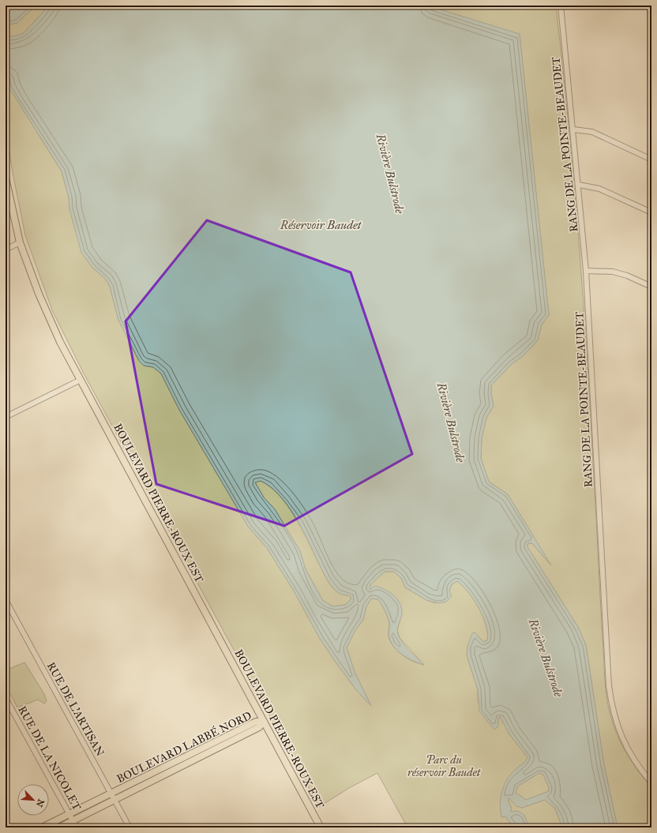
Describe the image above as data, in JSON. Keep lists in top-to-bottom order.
{
  "streets": {
    "main road": ["BOULEVARD PIERRE-ROUX EST", "BOULEVARD LABBÉ NORD"],
    "street": ["RANG DE LA POINTE-BEAUDET", "RUE DE L'ARTISAN", "RUE DE LA NICOLET"]
  },
  "crossings": [
    ["BOULEVARD PIERRE-ROUX EST", "BOULEVARD LABBÉ NORD"],
    ["RUE DE L'ARTISAN", "BOULEVARD LABBÉ NORD"],
    ["BOULEVARD LABBÉ NORD", "RUE DE LA NICOLET"]
  ],
  "water": ["Rivière Bulstrode", "Réservoir Baudet"],
  "parks": ["Parc du réservoir Baudet"],
  "north": "bottom right"
}
